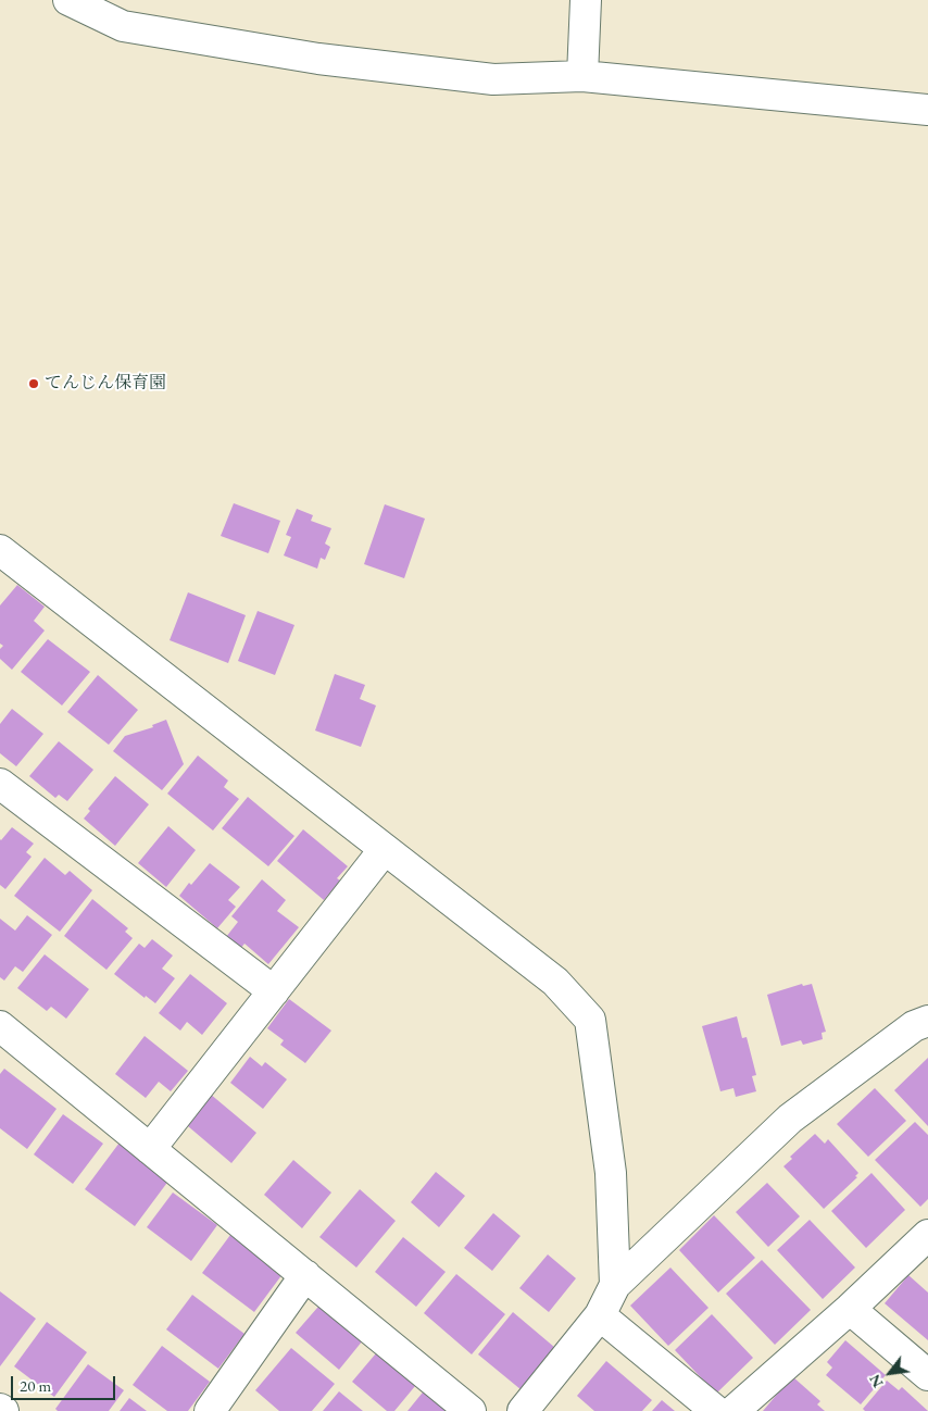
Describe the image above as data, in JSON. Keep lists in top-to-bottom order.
{
  "places": ["てんじん保育園"],
  "scale_bar": "20 m",
  "north": "bottom left"
}
